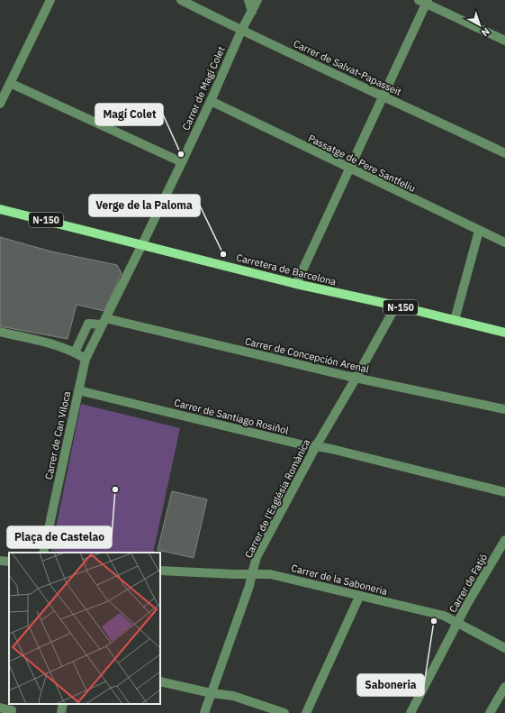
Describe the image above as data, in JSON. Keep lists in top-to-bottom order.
{
  "streets": {
    "main road": ["N-150", "Carretera de Barcelona"],
    "street": [
      "Carrer de Salvat-Papasseit",
      "Carrer de Magí Colet",
      "Passatge de Pere Santfeliu",
      "Carrer de Concepción Arenal",
      "Carrer de Santiago Rosiñol",
      "Carrer de Can Viloca",
      "Carrer de l'Església Romànica",
      "Carrer de la Saboneria",
      "Carrer de Fatjó"
    ]
  },
  "crossings": [
    ["Carrer de Salvat-Papasseit", "Carrer de Magí Colet"],
    ["Carrer de Magí Colet", "Passatge de Pere Santfeliu"],
    ["Carrer de Magí Colet", "Carretera de Barcelona"],
    ["Carrer de Magí Colet", "Carrer de Can Viloca"],
    ["Carretera de Barcelona", "Carrer de Can Viloca"],
    ["Carretera de Barcelona", "Carrer de l'Església Romànica"],
    ["Carrer de Concepción Arenal", "Carrer de Can Viloca"],
    ["Carrer de Concepción Arenal", "Carrer de l'Església Romànica"],
    ["Carrer de Santiago Rosiñol", "Carrer de Can Viloca"],
    ["Carrer de Santiago Rosiñol", "Carrer de l'Església Romànica"],
    ["Carrer de l'Església Romànica", "Carrer de la Saboneria"],
    ["Carrer de la Saboneria", "Carrer de Fatjó"]
  ],
  "places": [
    "Magí Colet",
    "Verge de la Paloma",
    "Plaça de Castelao",
    "Saboneria"
  ],
  "north": "bottom right"
}
